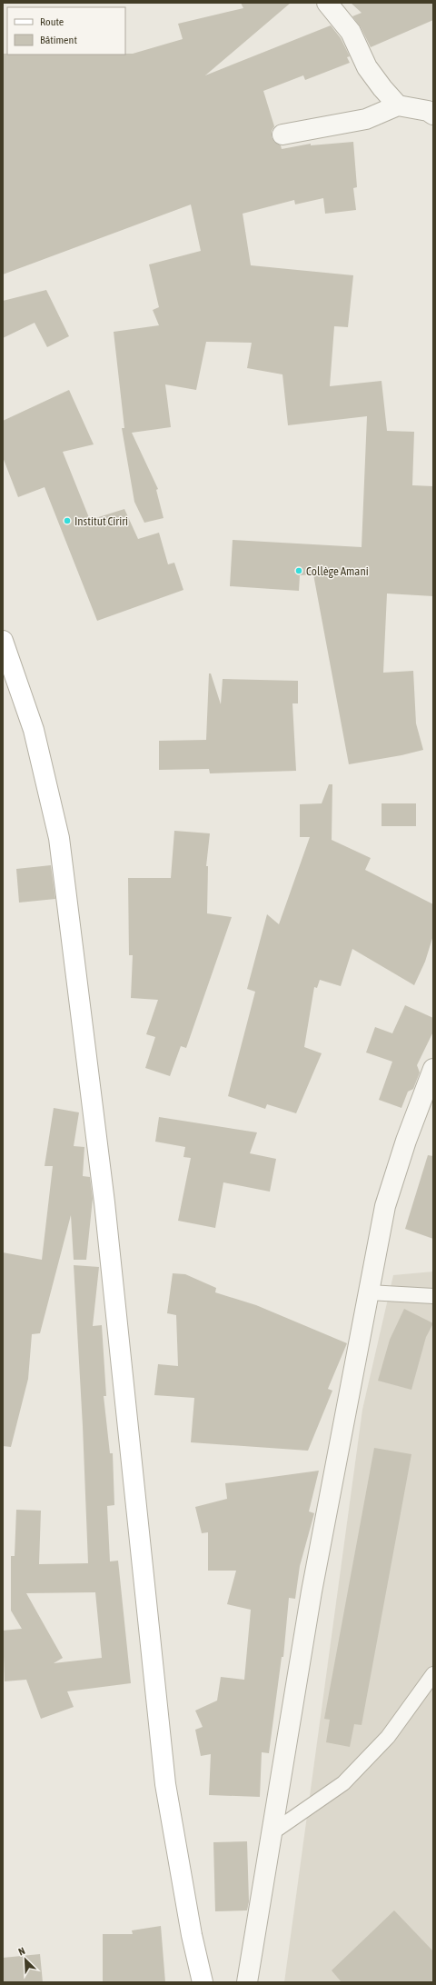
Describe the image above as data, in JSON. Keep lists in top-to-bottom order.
{
  "places": ["Institut Ciriri", "Collège Amani"],
  "legend": ["Route", "Bâtiment"],
  "north": "top left"
}
